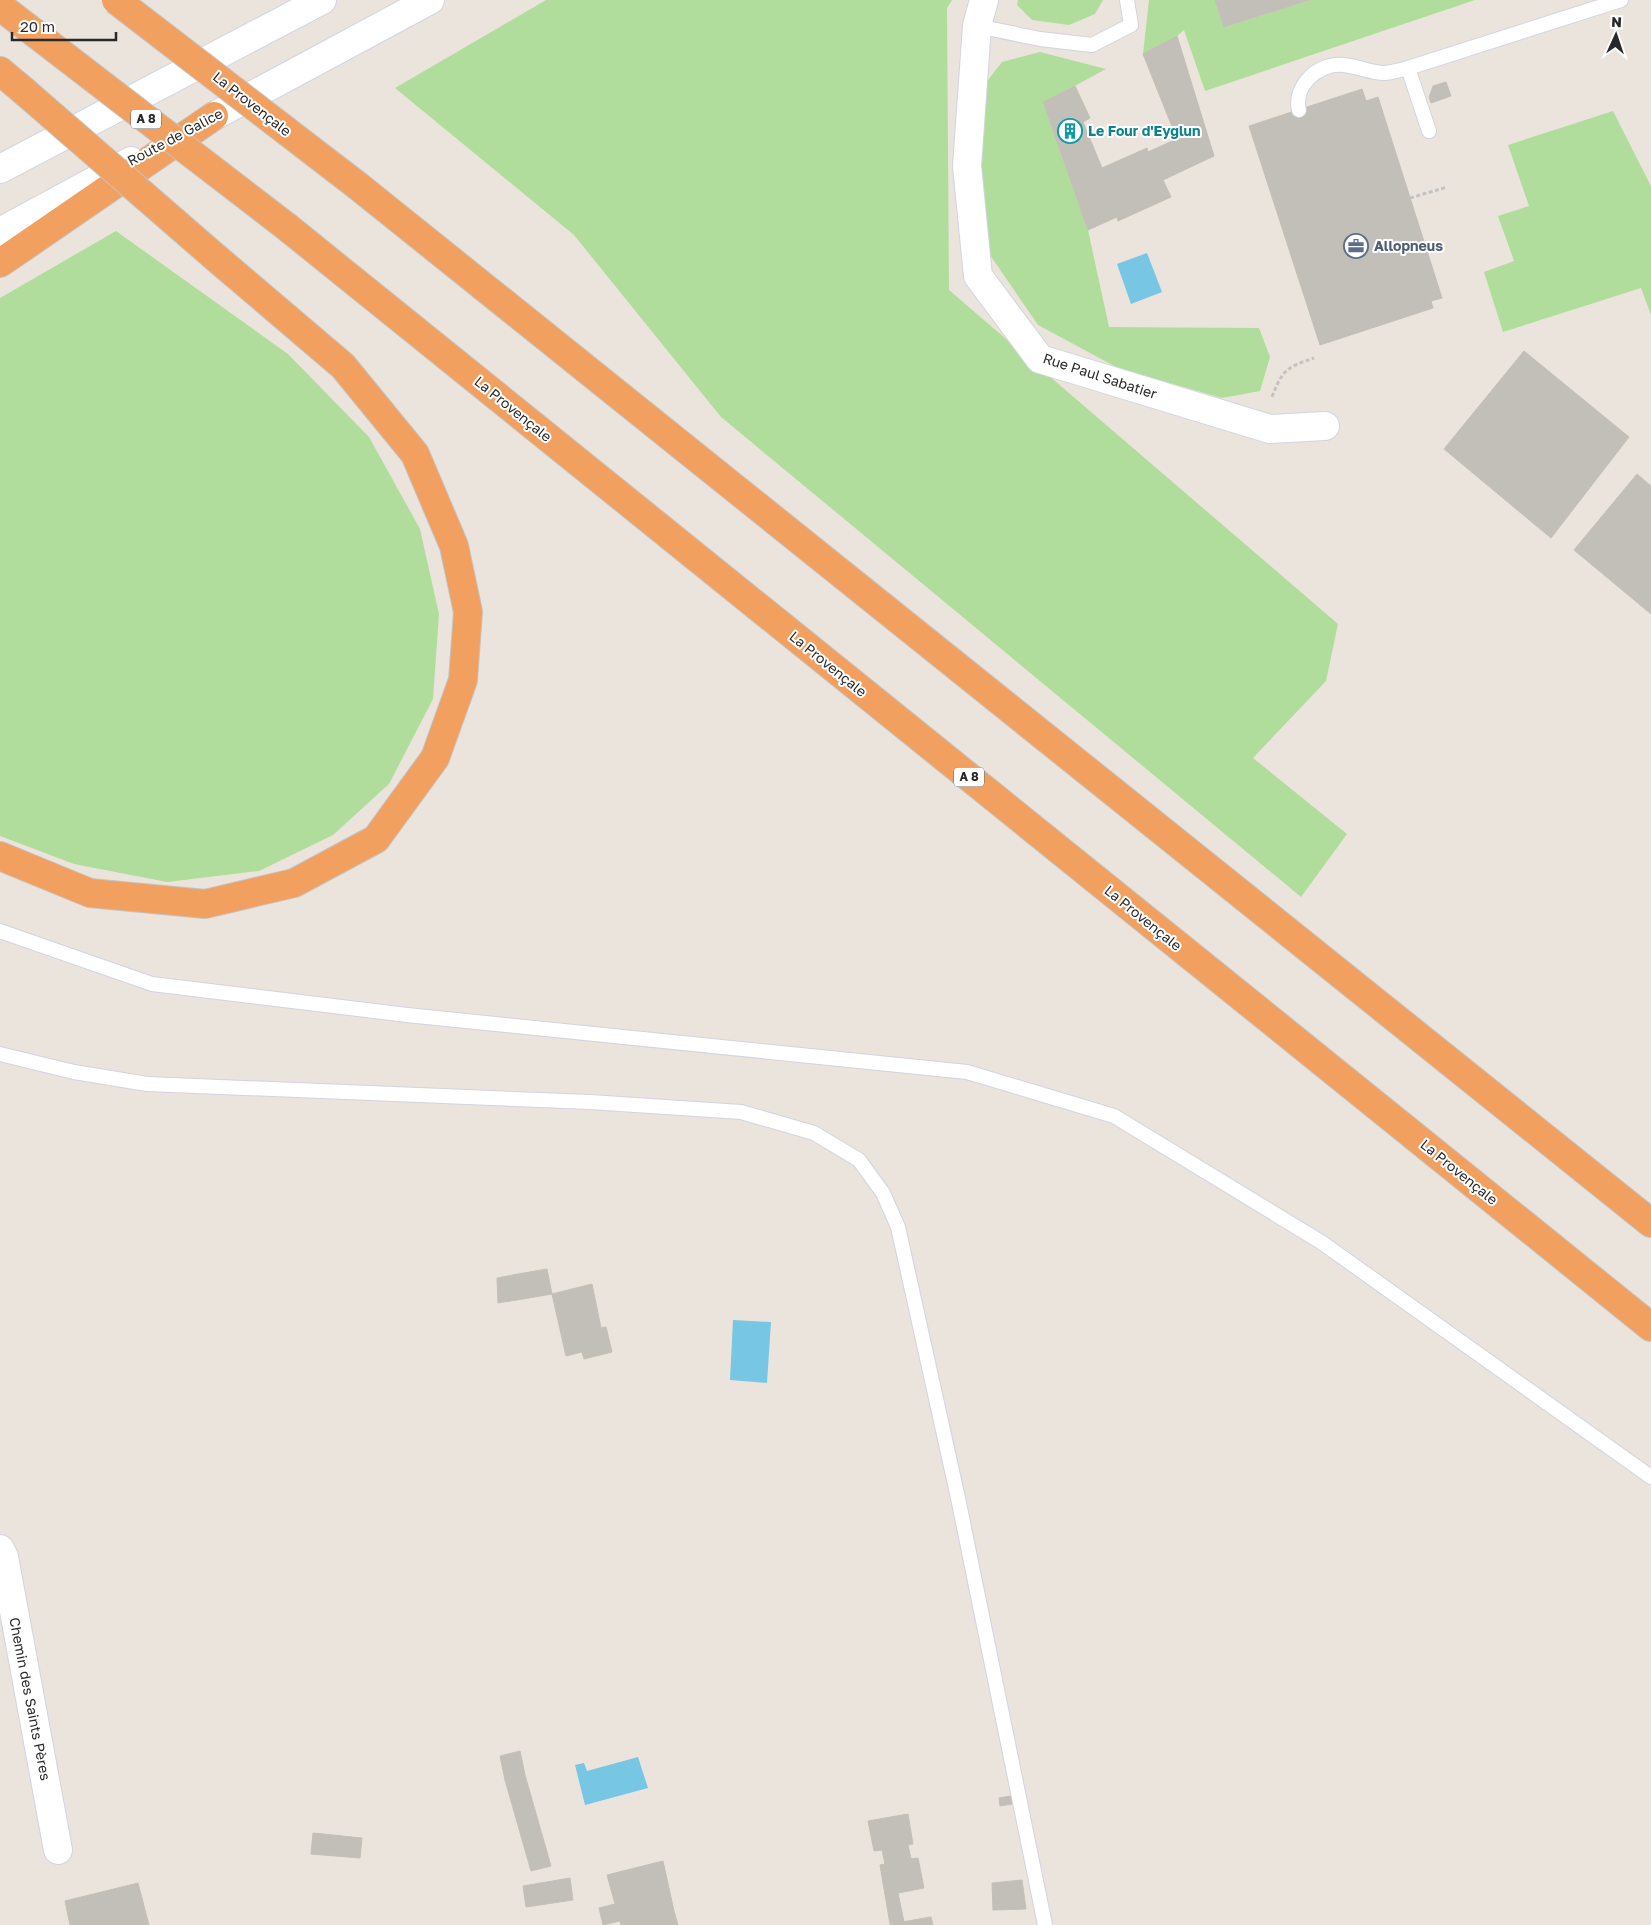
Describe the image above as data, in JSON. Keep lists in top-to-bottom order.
{
  "streets": {
    "highway": ["La Provençale", "A 8"],
    "street": ["Route de Galice", "Rue Paul Sabatier", "Chemin des Saints Pères"]
  },
  "places": {
    "building": ["Le Four d'Eyglun"],
    "office": ["Allopneus"]
  },
  "scale_bar": "20 m",
  "north": "top"
}
